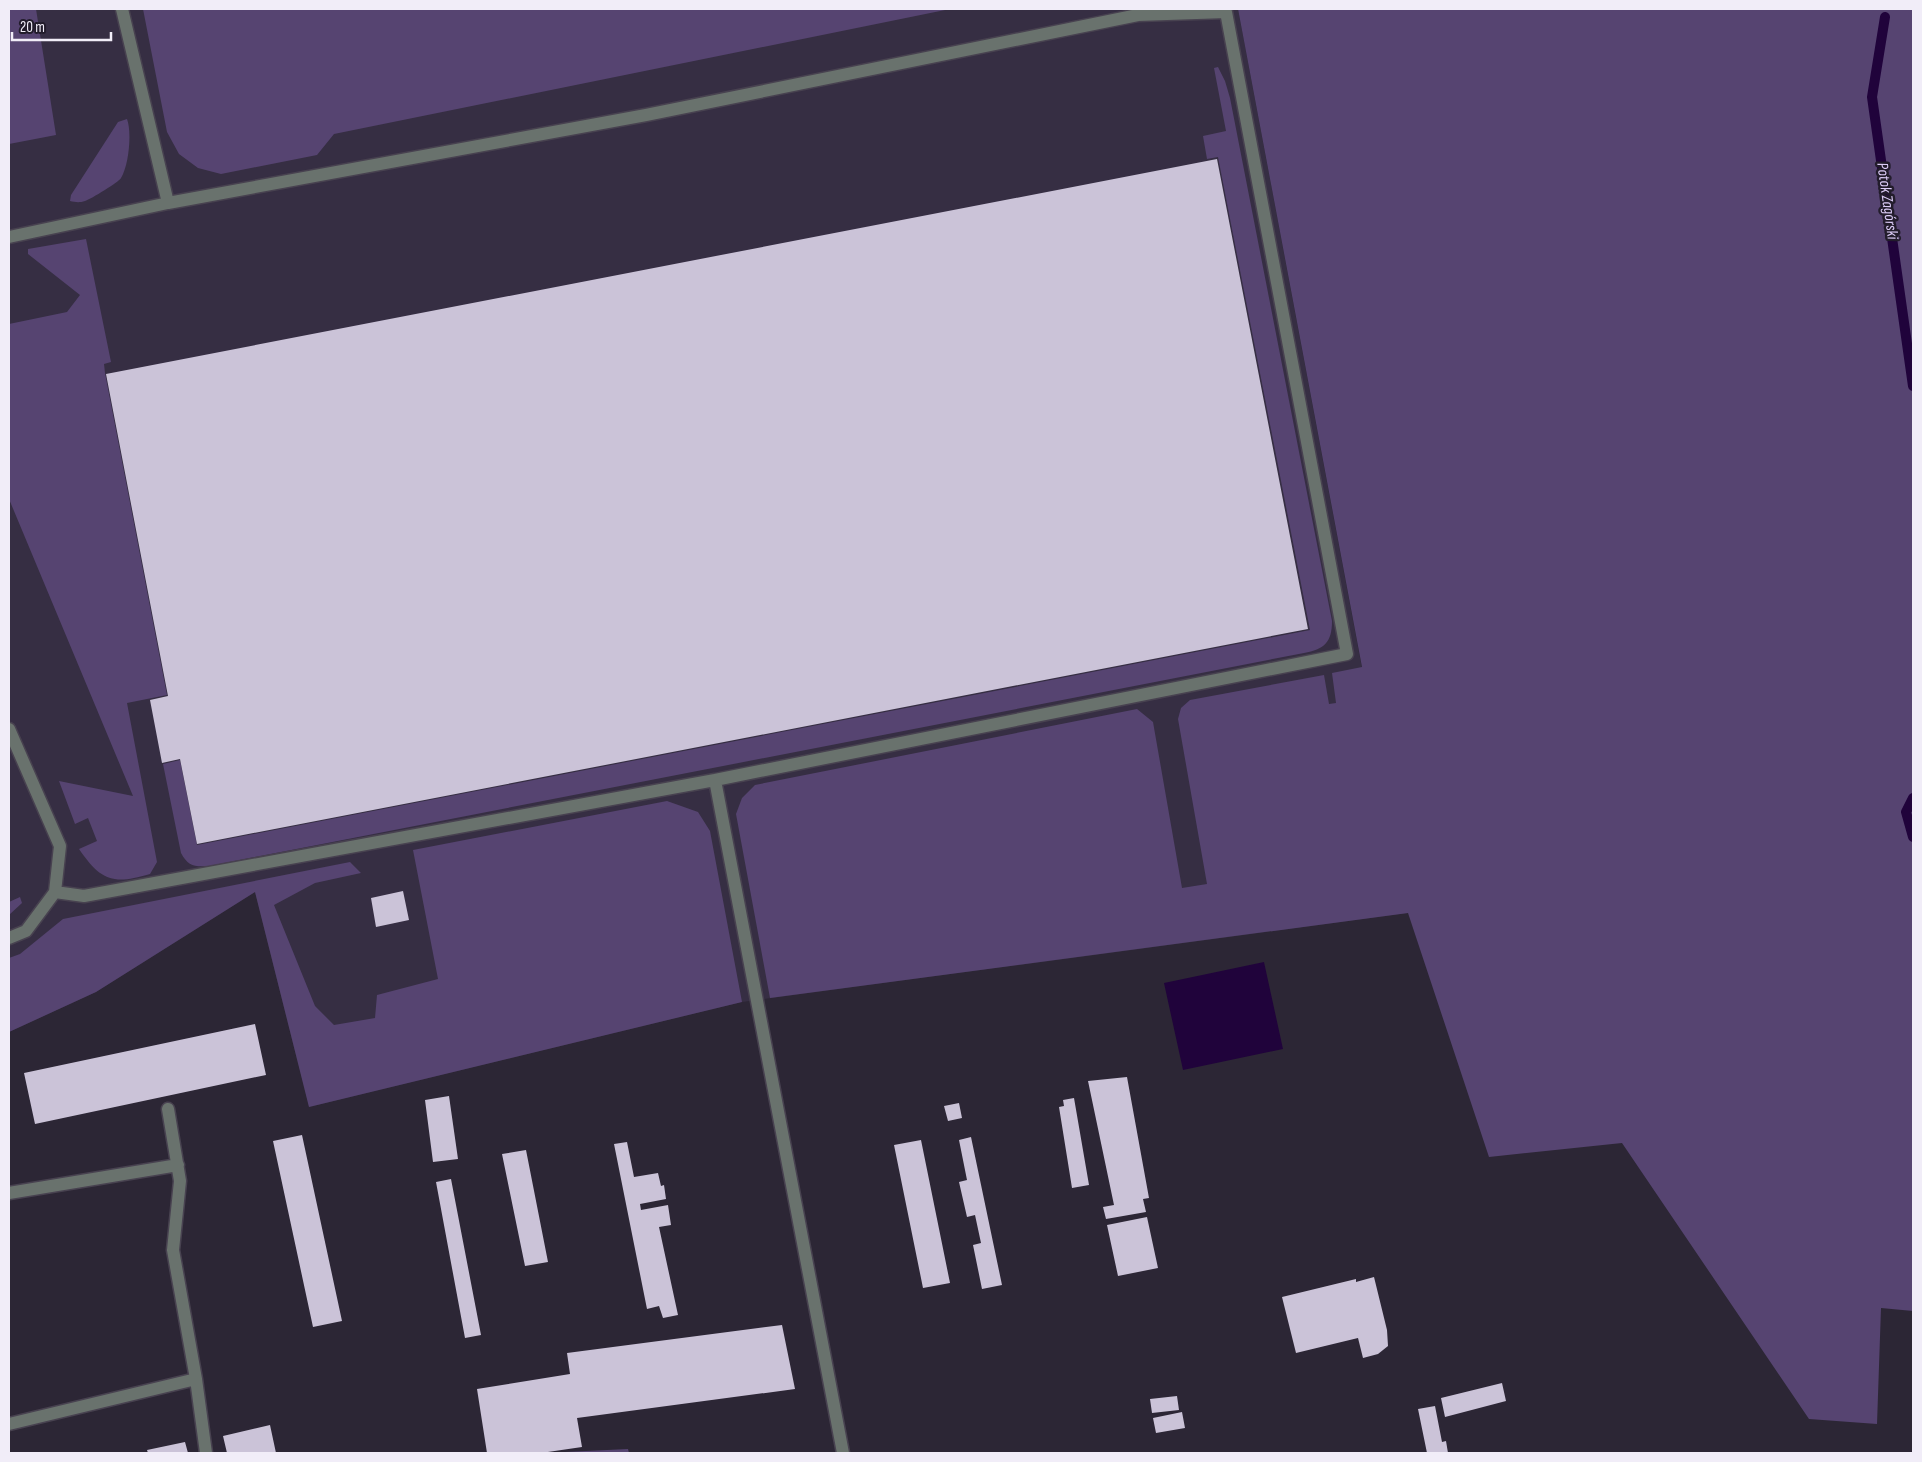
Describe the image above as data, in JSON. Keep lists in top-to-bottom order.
{
  "water": ["Potok Zagórski"],
  "scale_bar": "20 m"
}
